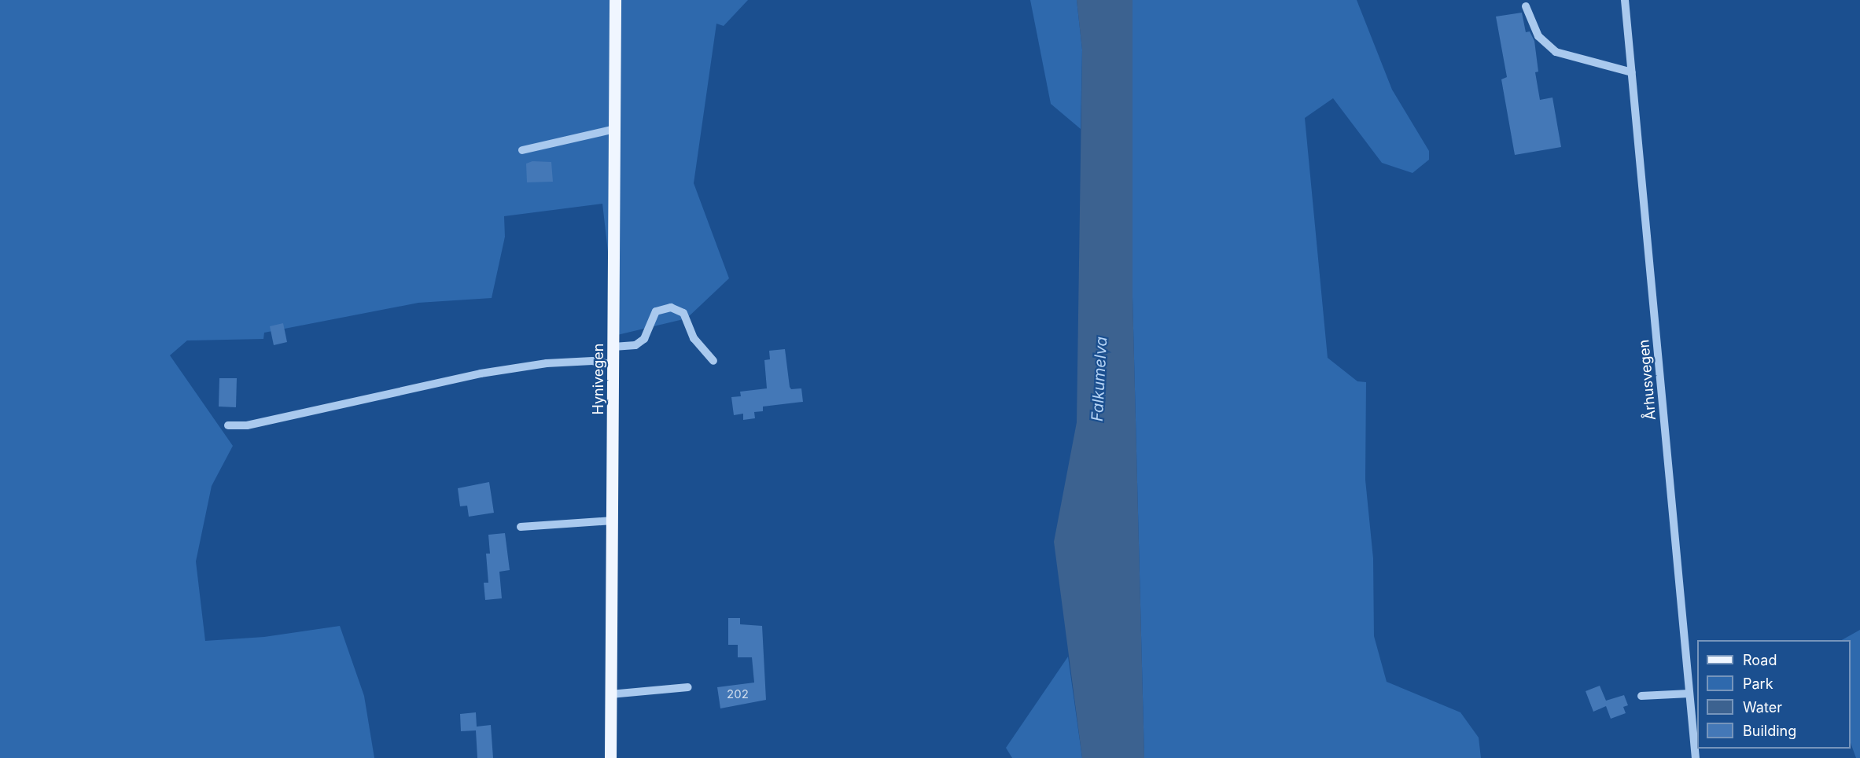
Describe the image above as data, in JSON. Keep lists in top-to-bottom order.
{
  "streets": {
    "main road": ["Hynivegen"],
    "street": ["Århusvegen"]
  },
  "water": ["Falkumelva"],
  "house_numbers": ["202"],
  "legend": [
    "Road",
    "Park",
    "Water",
    "Building"
  ]
}
